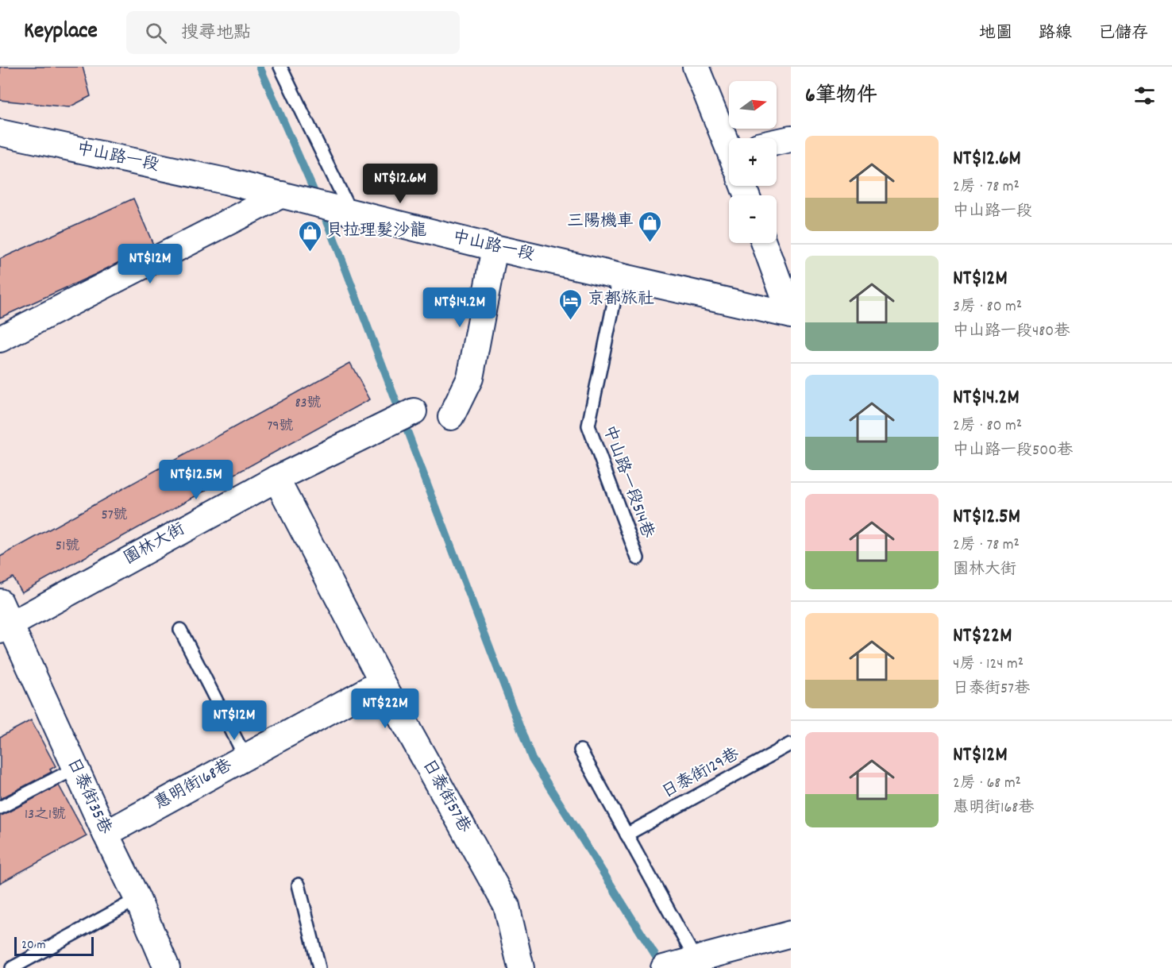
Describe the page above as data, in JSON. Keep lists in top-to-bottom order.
{
  "streets": {
    "street": [
      "中山路一段",
      "園林大街",
      "惠明街168巷",
      "日泰街35巷",
      "日泰街57巷"
    ],
    "lane": ["中山路一段514巷", "日泰街129巷"]
  },
  "crossings": [
    ["中山路一段", "中山路一段514巷"],
    ["園林大街", "日泰街35巷"],
    ["園林大街", "日泰街57巷"],
    ["惠明街168巷", "日泰街35巷"],
    ["惠明街168巷", "日泰街57巷"]
  ],
  "places": {
    "shop": ["三陽機車", "貝拉理髮沙龍"],
    "hotel": ["京都旅社"]
  },
  "house_numbers": [
    "83號",
    "79號",
    "57號",
    "51號",
    "13之1號"
  ],
  "scale_bar": "20 m",
  "north": "right",
  "page": {
    "header": "Keyplace",
    "search": "搜尋地點",
    "nav": ["地圖", "路線", "已儲存"],
    "heading": "6筆物件",
    "map_buttons": ["+", "−"],
    "list": [
      {
        "name": "NT$12.6M",
        "note": "2房 · 78 m² · 中山路一段"
      },
      {
        "name": "NT$12M",
        "note": "3房 · 80 m² · 中山路一段480巷"
      },
      {
        "name": "NT$14.2M",
        "note": "2房 · 80 m² · 中山路一段500巷"
      },
      {
        "name": "NT$12.5M",
        "note": "2房 · 78 m² · 園林大街"
      },
      {
        "name": "NT$22M",
        "note": "4房 · 124 m² · 日泰街57巷"
      },
      {
        "name": "NT$12M",
        "note": "2房 · 68 m² · 惠明街168巷"
      }
    ],
    "price": [
      "NT$12.6M",
      "NT$12M",
      "NT$14.2M",
      "NT$12.5M",
      "NT$22M",
      "NT$12M"
    ],
    "scale": "20 m"
  }
}
